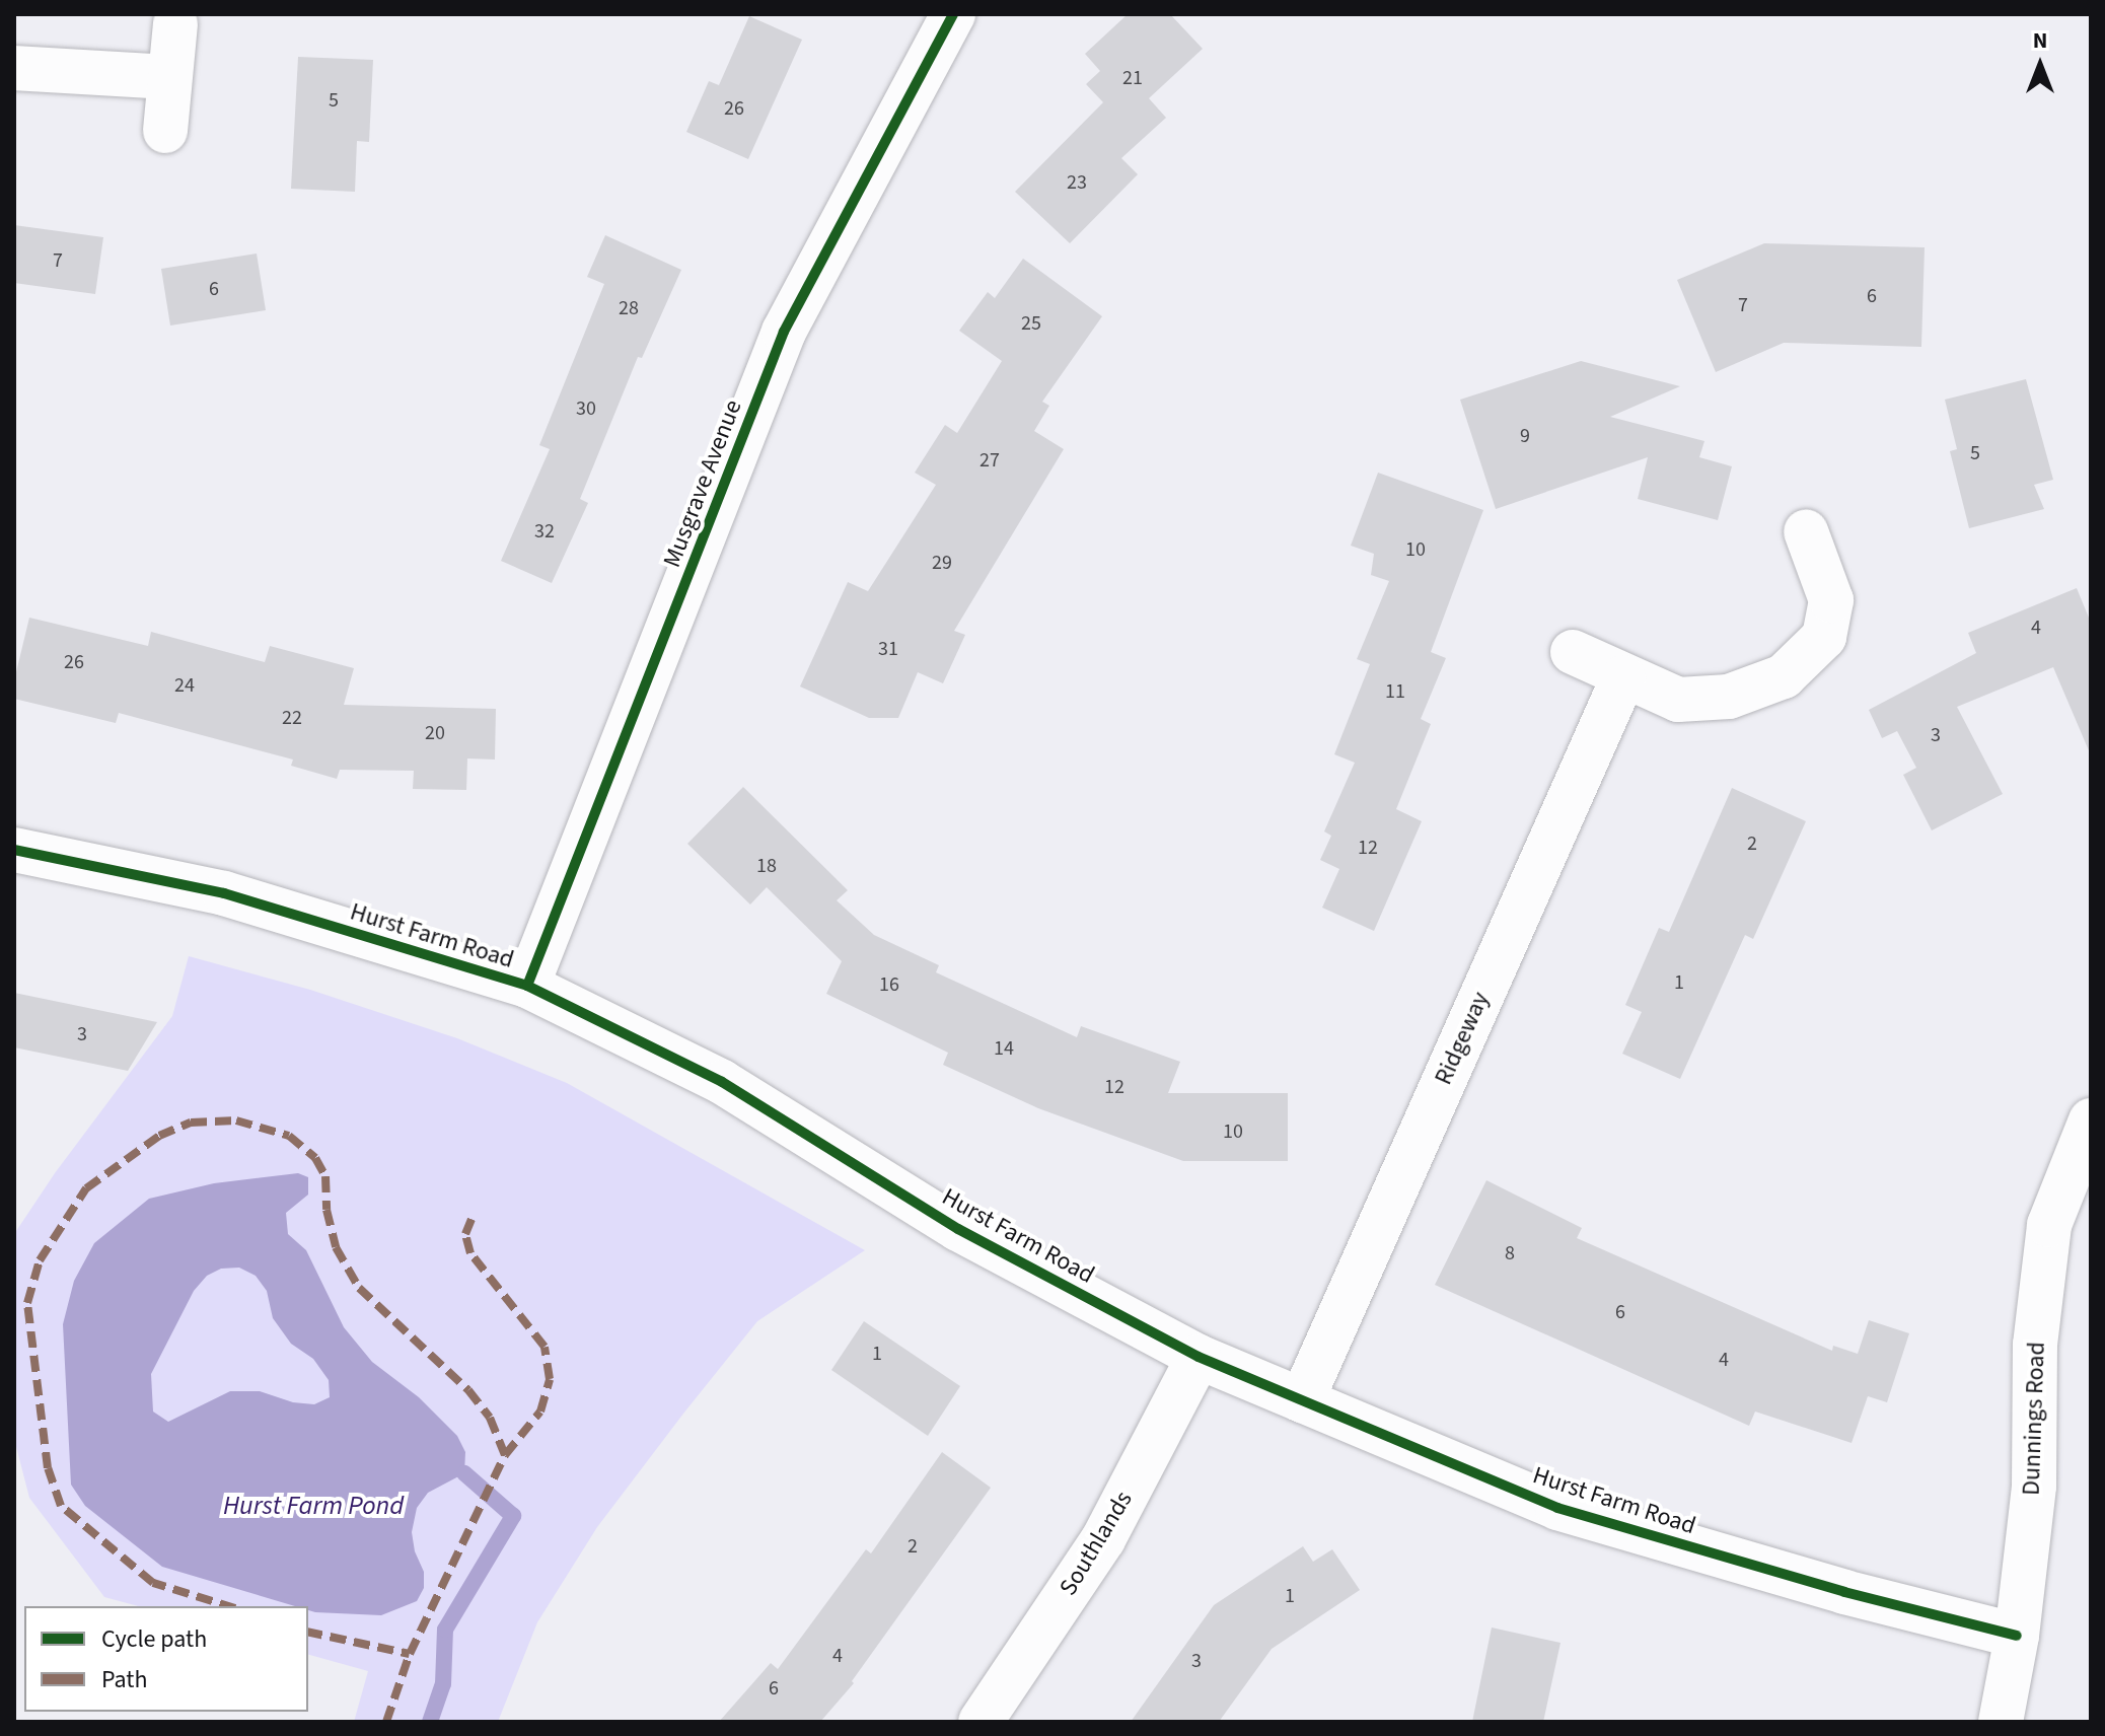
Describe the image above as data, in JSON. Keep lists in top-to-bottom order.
{
  "streets": {
    "street": [
      "Musgrave Avenue",
      "Hurst Farm Road",
      "Ridgeway",
      "Dunnings Road",
      "Southlands"
    ]
  },
  "crossings": [
    ["Musgrave Avenue", "Hurst Farm Road"],
    ["Hurst Farm Road", "Ridgeway"],
    ["Hurst Farm Road", "Dunnings Road"],
    ["Hurst Farm Road", "Southlands"]
  ],
  "water": ["Hurst Farm Pond"],
  "house_numbers": [
    "21",
    "5",
    "26",
    "23",
    "7",
    "6",
    "6",
    "7",
    "28",
    "25",
    "30",
    "9",
    "5",
    "27",
    "32",
    "10",
    "29",
    "4",
    "31",
    "26",
    "24",
    "11",
    "22",
    "20",
    "3",
    "2",
    "12",
    "18",
    "1",
    "16",
    "3",
    "14",
    "12",
    "10",
    "8",
    "6",
    "1",
    "4",
    "2",
    "1",
    "4",
    "3",
    "6"
  ],
  "legend": ["Cycle path", "Path"],
  "north": "top"
}
